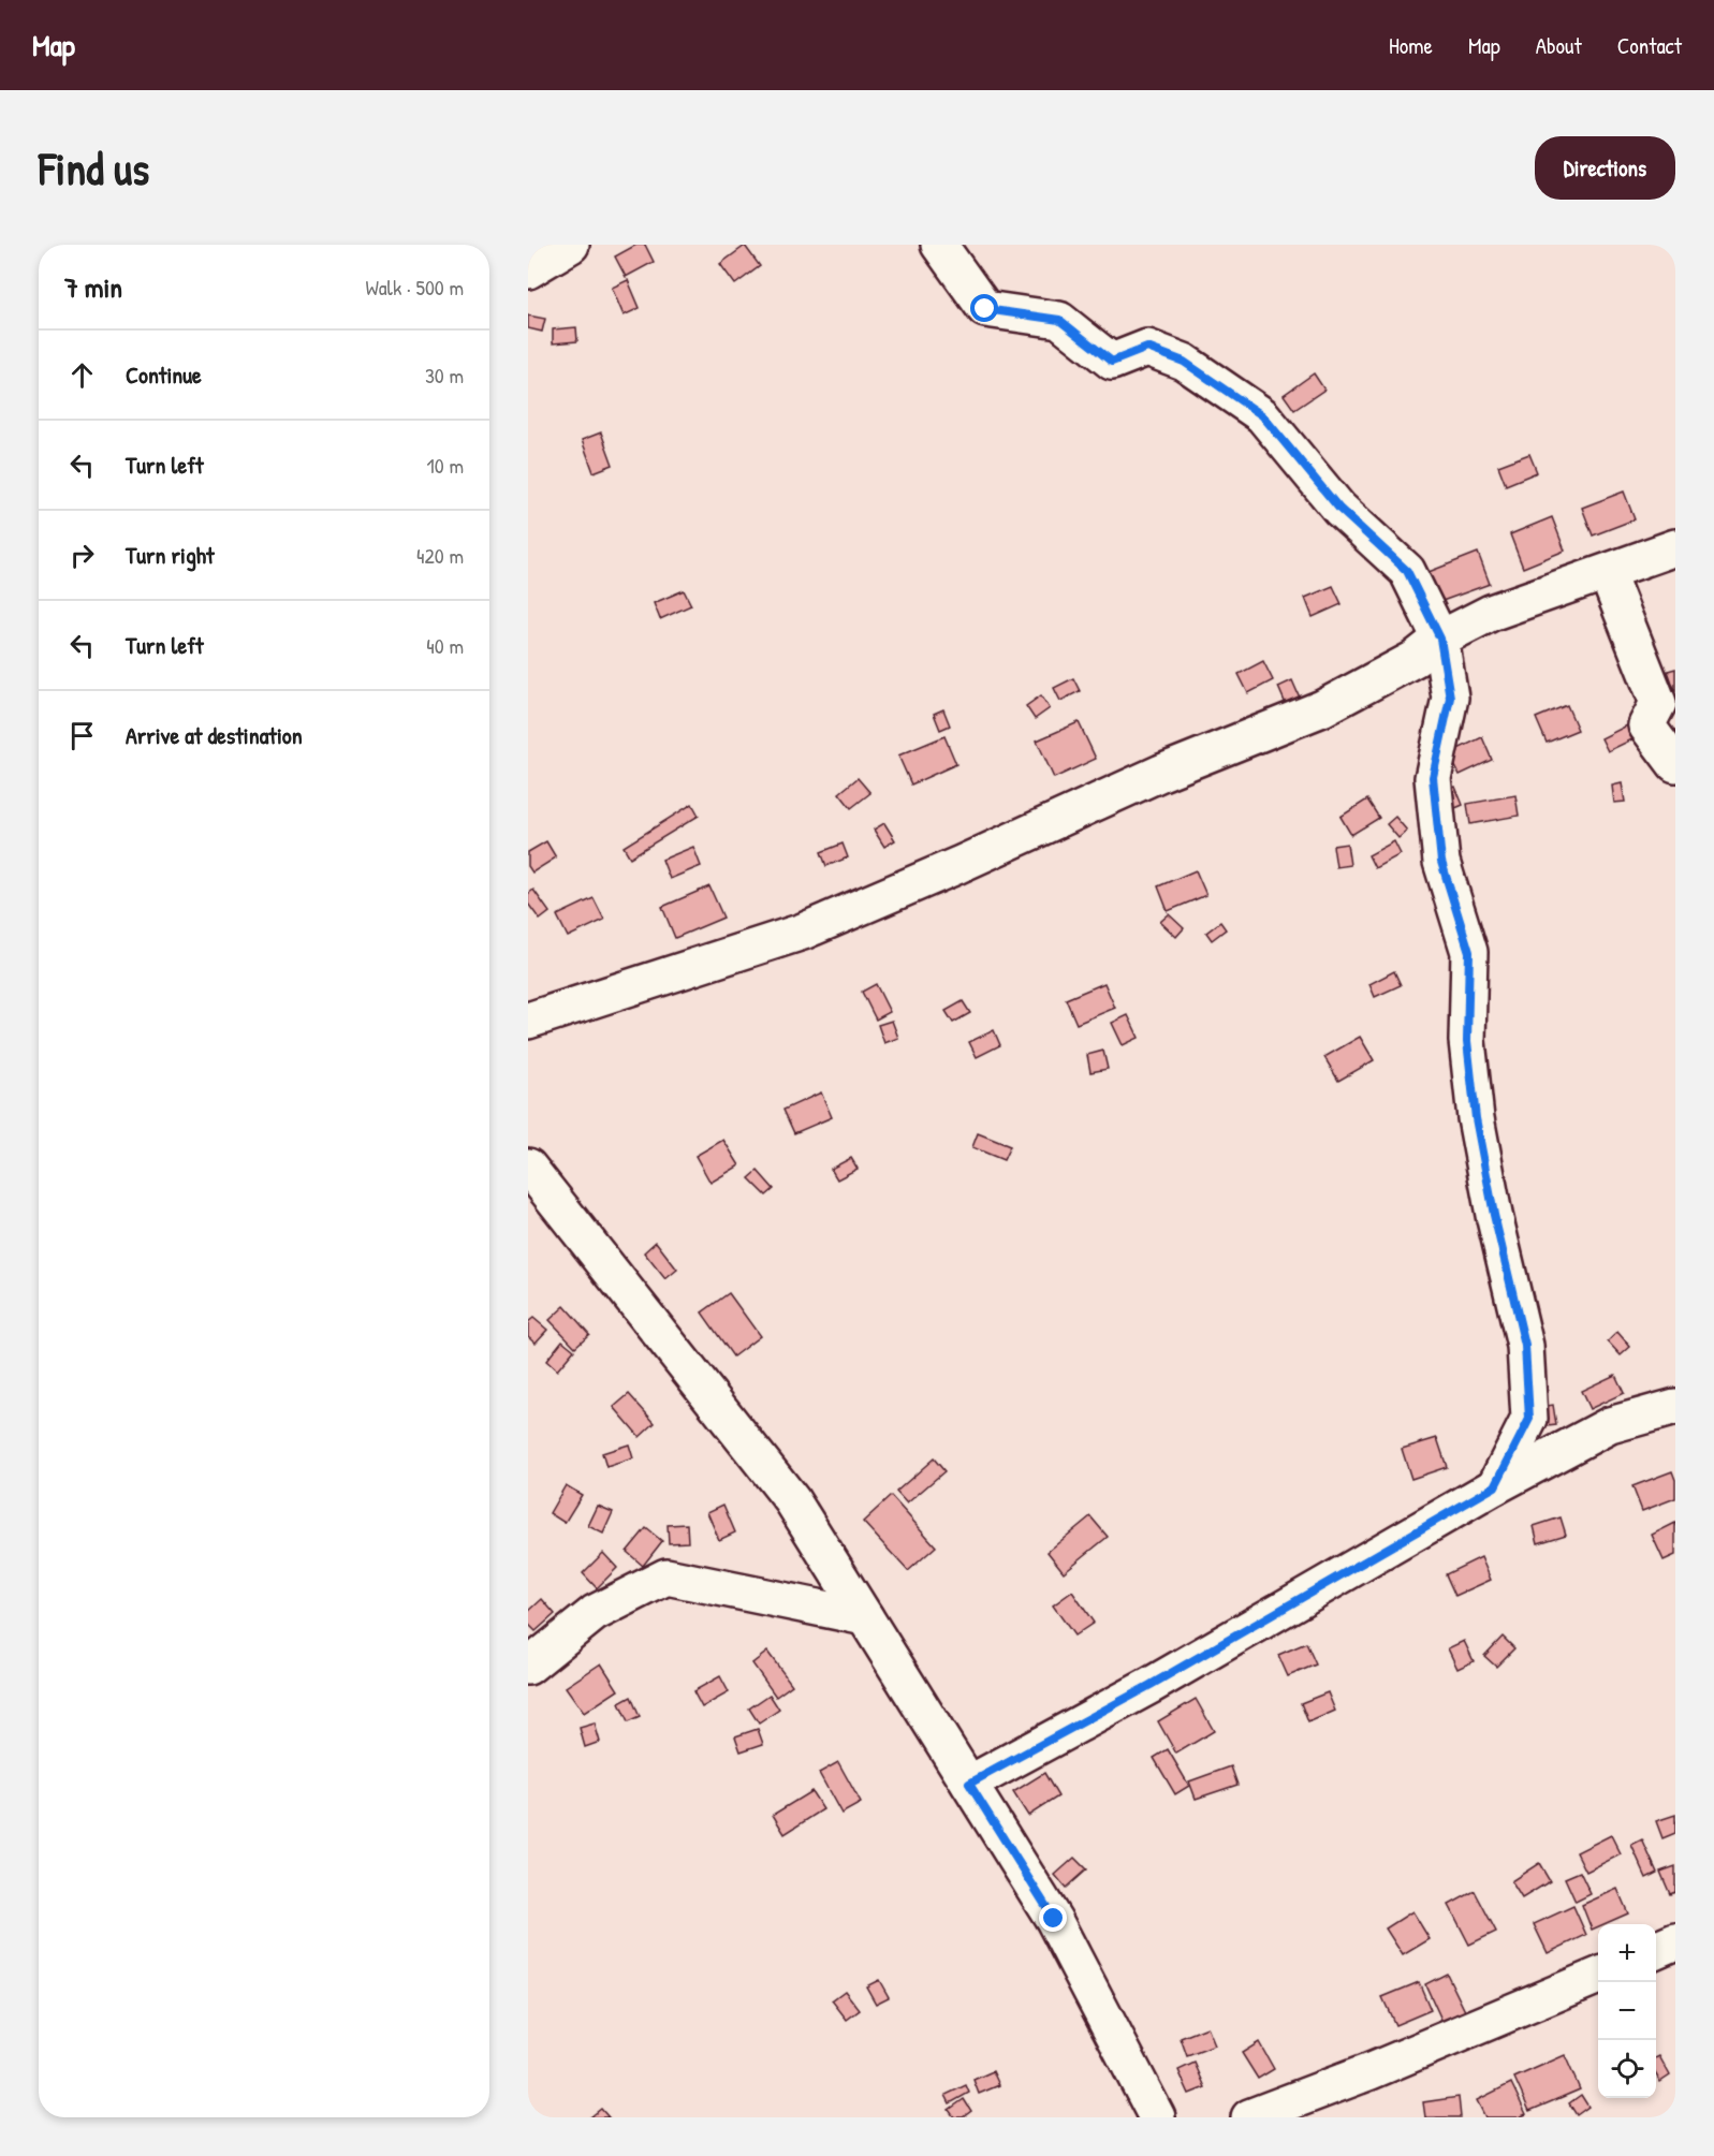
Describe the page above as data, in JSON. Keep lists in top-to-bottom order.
{
  "page": {
    "header": "Map",
    "nav": [
      "Home",
      "Map",
      "About",
      "Contact"
    ],
    "buttons": "Directions",
    "title": "Find us",
    "heading": ["7 min", "Walk · 500 m"],
    "list": [
      ["Continue", "30 m"],
      ["Turn left", "10 m"],
      ["Turn right", "420 m"],
      ["Turn left", "40 m"],
      "Arrive at destination"
    ],
    "map_buttons": ["+", "−"]
  }
}
